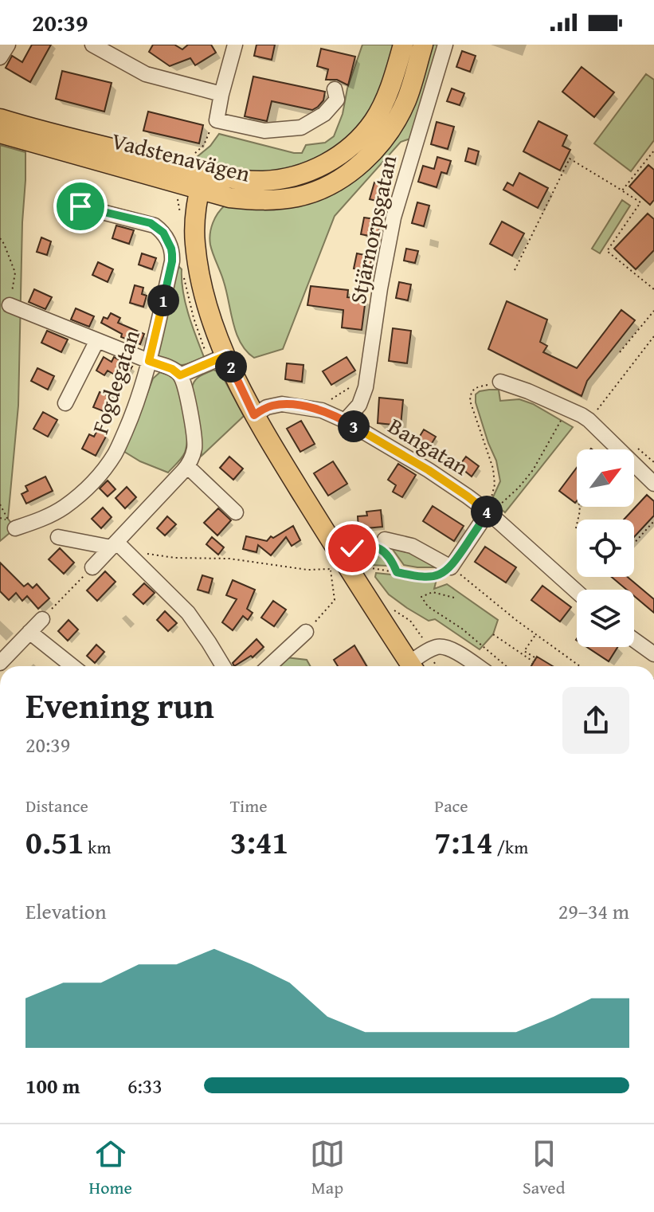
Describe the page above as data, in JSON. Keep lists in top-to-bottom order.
{
  "streets": {
    "main road": ["Vadstenavägen"],
    "street": ["Stjärnorpsgatan", "Fogdegatan", "Bangatan"]
  },
  "crossings": [
    ["Stjärnorpsgatan", "Bangatan"]
  ],
  "north": "top right",
  "page": {
    "status": "20:39",
    "pins": [
      "1",
      "2",
      "3",
      "4"
    ],
    "heading": ["Evening run", "20:39"],
    "stats": [
      ["Distance", "0.51 km"],
      ["Time", "3:41"],
      ["Pace", "7:14 /km"]
    ],
    "chart": ["Elevation", "29–34 m"],
    "list": [
      {
        "name": "100 m",
        "note": "6:33"
      }
    ],
    "tabs": ["Home", "Map", "Saved"]
  }
}
